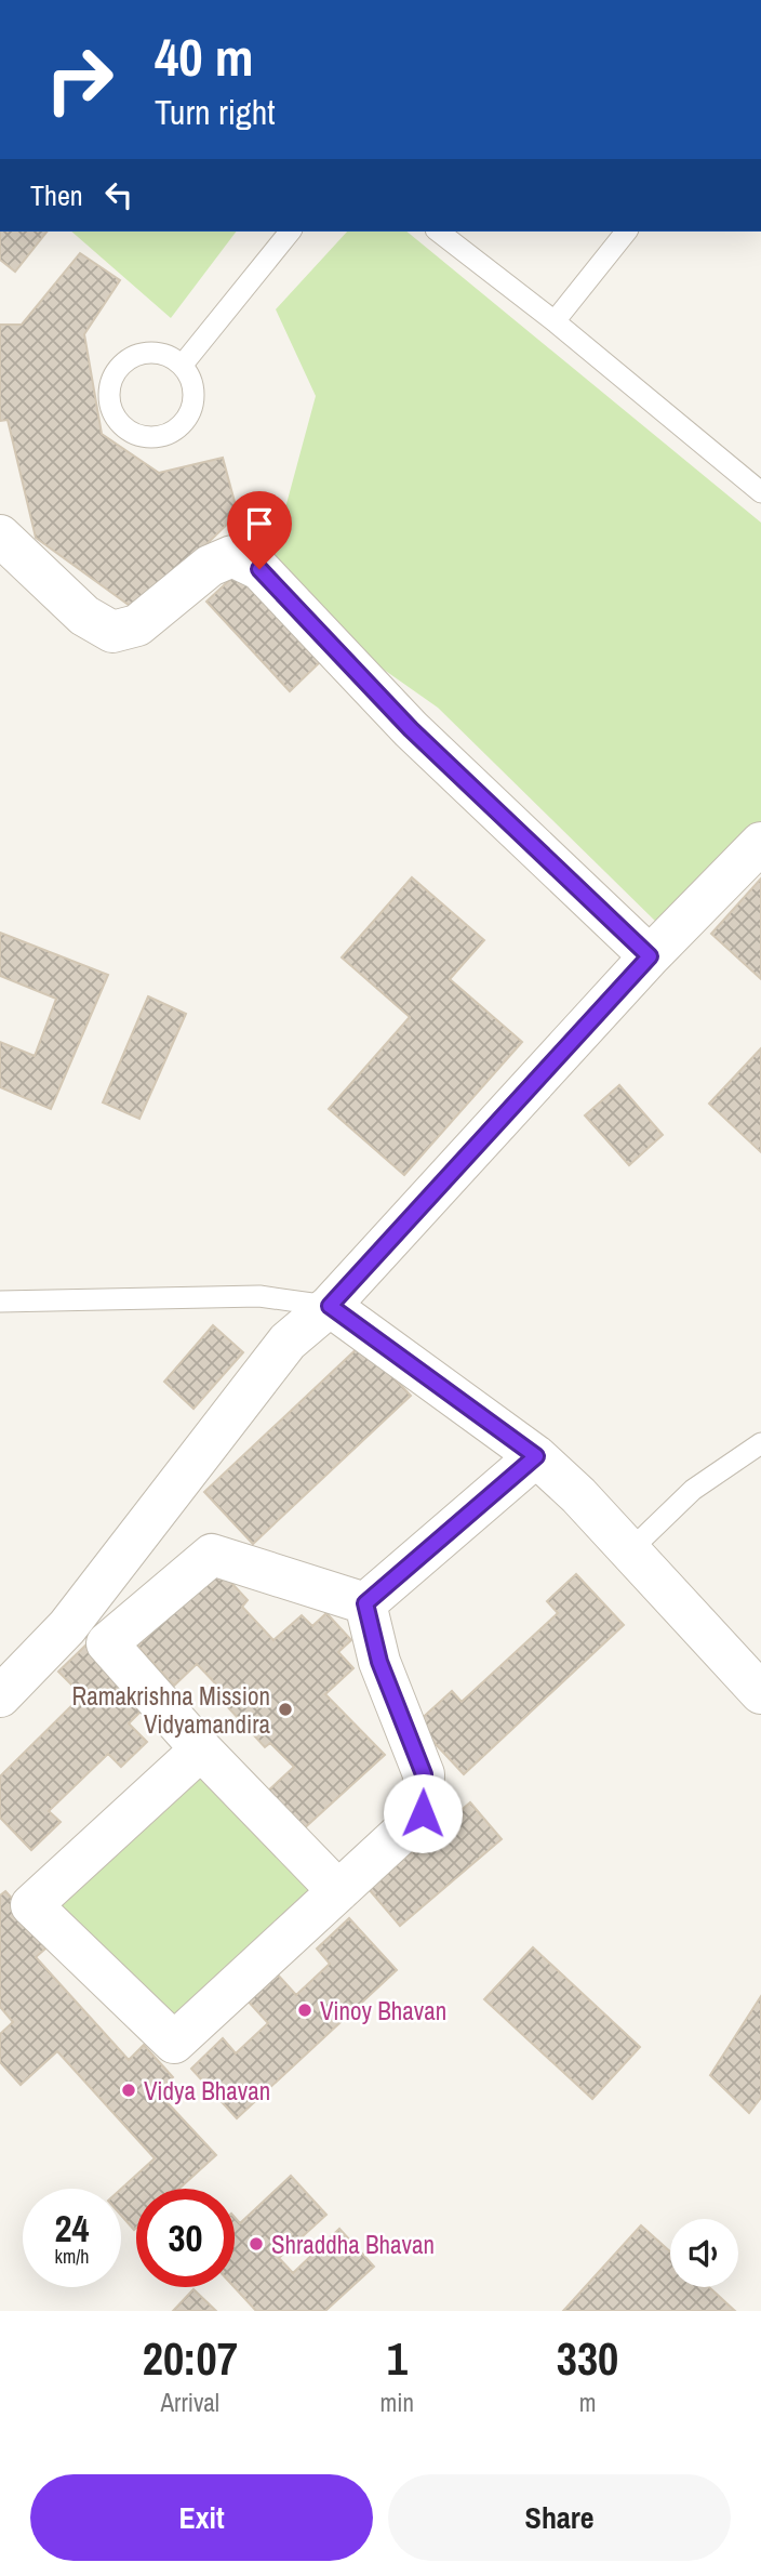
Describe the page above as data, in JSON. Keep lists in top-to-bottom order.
{
  "places": [
    "Ramakrishna Mission Vidyamandira",
    "Vinoy Bhavan",
    "Vidya Bhavan",
    "Shraddha Bhavan"
  ],
  "page": {
    "turn": ["40 m", "Turn right"],
    "then": "Then",
    "speed": "24 km/h",
    "limit": "30",
    "eta": [
      "20:07",
      "Arrival",
      "1",
      "min",
      "330",
      "m"
    ],
    "buttons": ["Exit", "Share"]
  }
}
